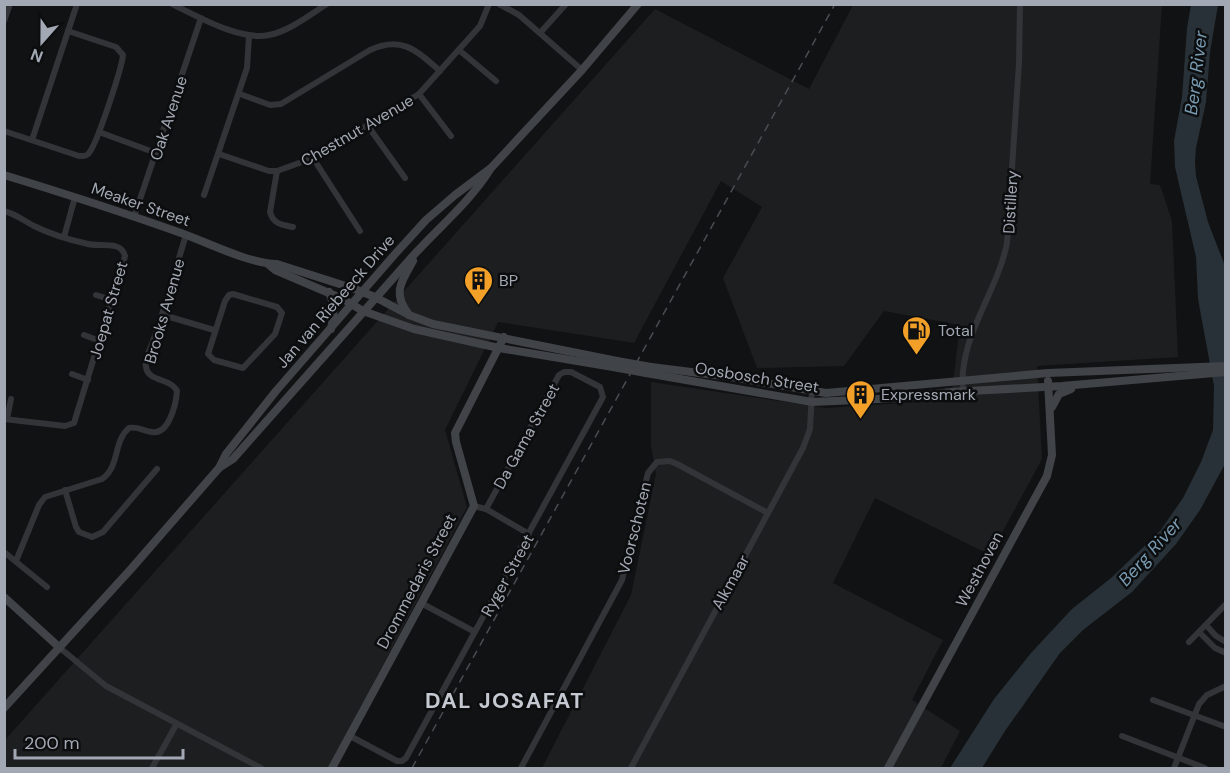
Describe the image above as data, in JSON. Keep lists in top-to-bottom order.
{
  "streets": {
    "main road": [
      "Meaker Street",
      "Jan van Riebeeck Drive",
      "Oosbosch Street",
      "Westhoven",
      "Drommedaris Street"
    ],
    "street": [
      "Oak Avenue",
      "Chestnut Avenue",
      "Distillery",
      "Joepat Street",
      "Brooks Avenue",
      "Da Gama Street",
      "Voorschoten",
      "Ryger Street",
      "Alkmaar"
    ]
  },
  "crossings": [
    ["Oak Avenue", "Meaker Street"],
    ["Distillery", "Oosbosch Street"],
    ["Meaker Street", "Jan van Riebeeck Drive"],
    ["Meaker Street", "Brooks Avenue"],
    ["Meaker Street", "Oosbosch Street"],
    ["Jan van Riebeeck Drive", "Oosbosch Street"],
    ["Oosbosch Street", "Westhoven"],
    ["Oosbosch Street", "Drommedaris Street"],
    ["Oosbosch Street", "Alkmaar"],
    ["Da Gama Street", "Ryger Street"],
    ["Voorschoten", "Alkmaar"],
    ["Ryger Street", "Drommedaris Street"]
  ],
  "districts": ["DAL JOSAFAT"],
  "water": ["Berg River"],
  "places": {
    "building": ["BP", "Expressmark"],
    "fuel station": ["Total"]
  },
  "scale_bar": "200 m",
  "north": "bottom"
}
